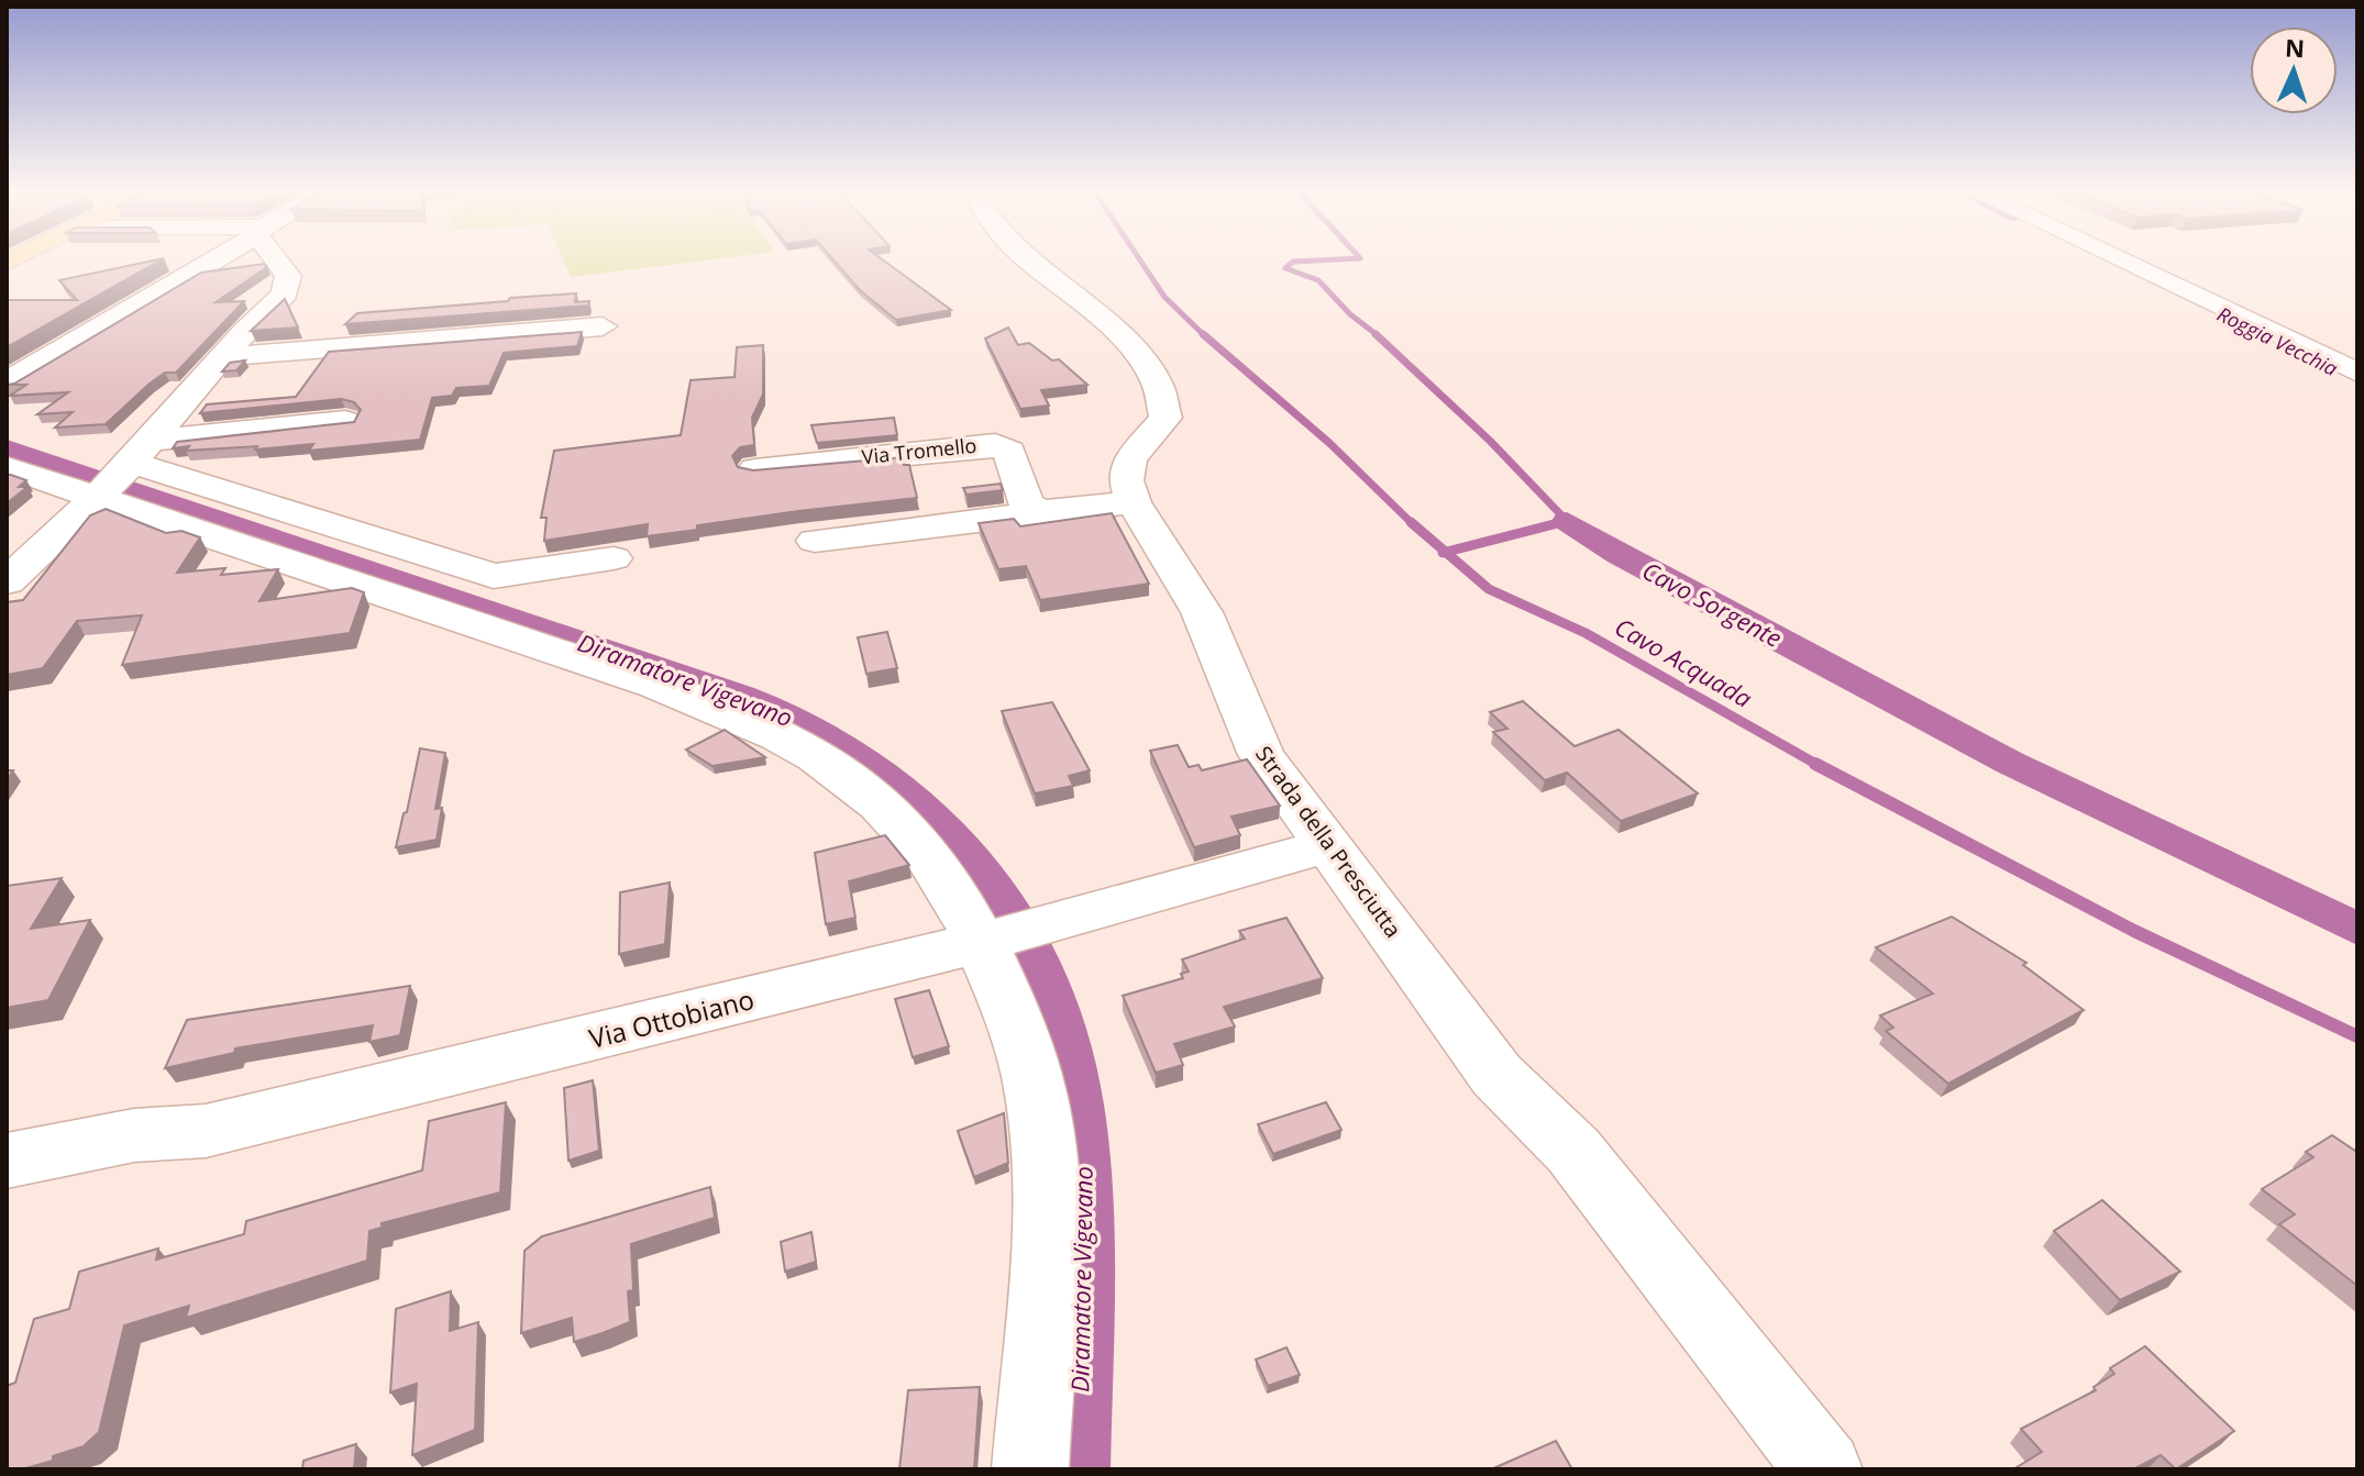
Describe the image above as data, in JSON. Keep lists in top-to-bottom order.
{
  "streets": {
    "street": ["Via Tromello", "Strada della Presciutta", "Via Ottobiano"]
  },
  "crossings": [
    ["Strada della Presciutta", "Via Ottobiano"]
  ],
  "water": [
    "Roggia Vecchia",
    "Cavo Sorgente",
    "Cavo Acquada",
    "Diramatore Vigevano"
  ],
  "north": "top"
}
